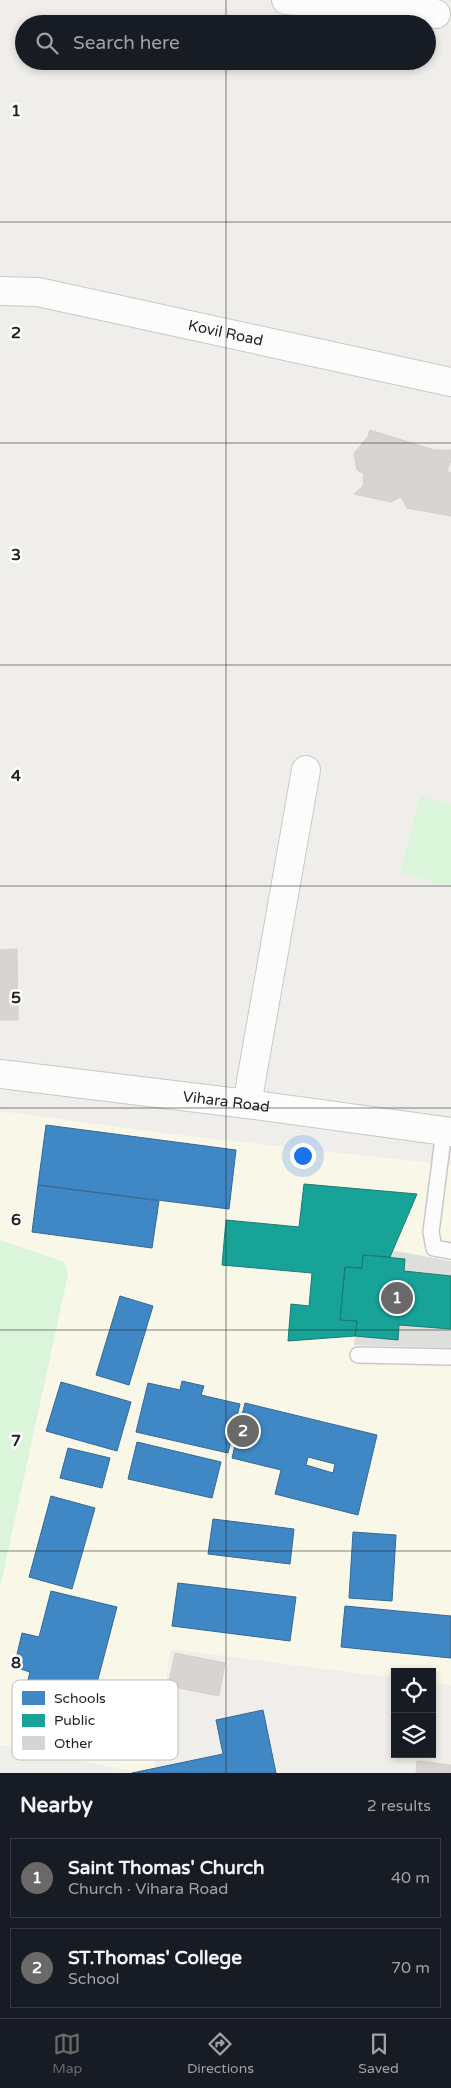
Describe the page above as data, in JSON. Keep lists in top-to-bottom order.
{
  "streets": {
    "street": ["Kovil Road", "Vihara Road"]
  },
  "legend": ["Schools", "Public", "Other"],
  "page": {
    "search": "Search here",
    "pins": ["1", "2"],
    "heading": ["Nearby", "2 results"],
    "list": [
      {
        "mark": "1",
        "name": "Saint Thomas' Church",
        "note": "Church · Vihara Road",
        "value": "40 m"
      },
      {
        "mark": "2",
        "name": "ST.Thomas' College",
        "note": "School",
        "value": "70 m"
      }
    ],
    "nav": ["Map", "Directions", "Saved"]
  },
  "grid": {
    "rows": [
      "1",
      "2",
      "3",
      "4",
      "5",
      "6",
      "7",
      "8"
    ]
  }
}
